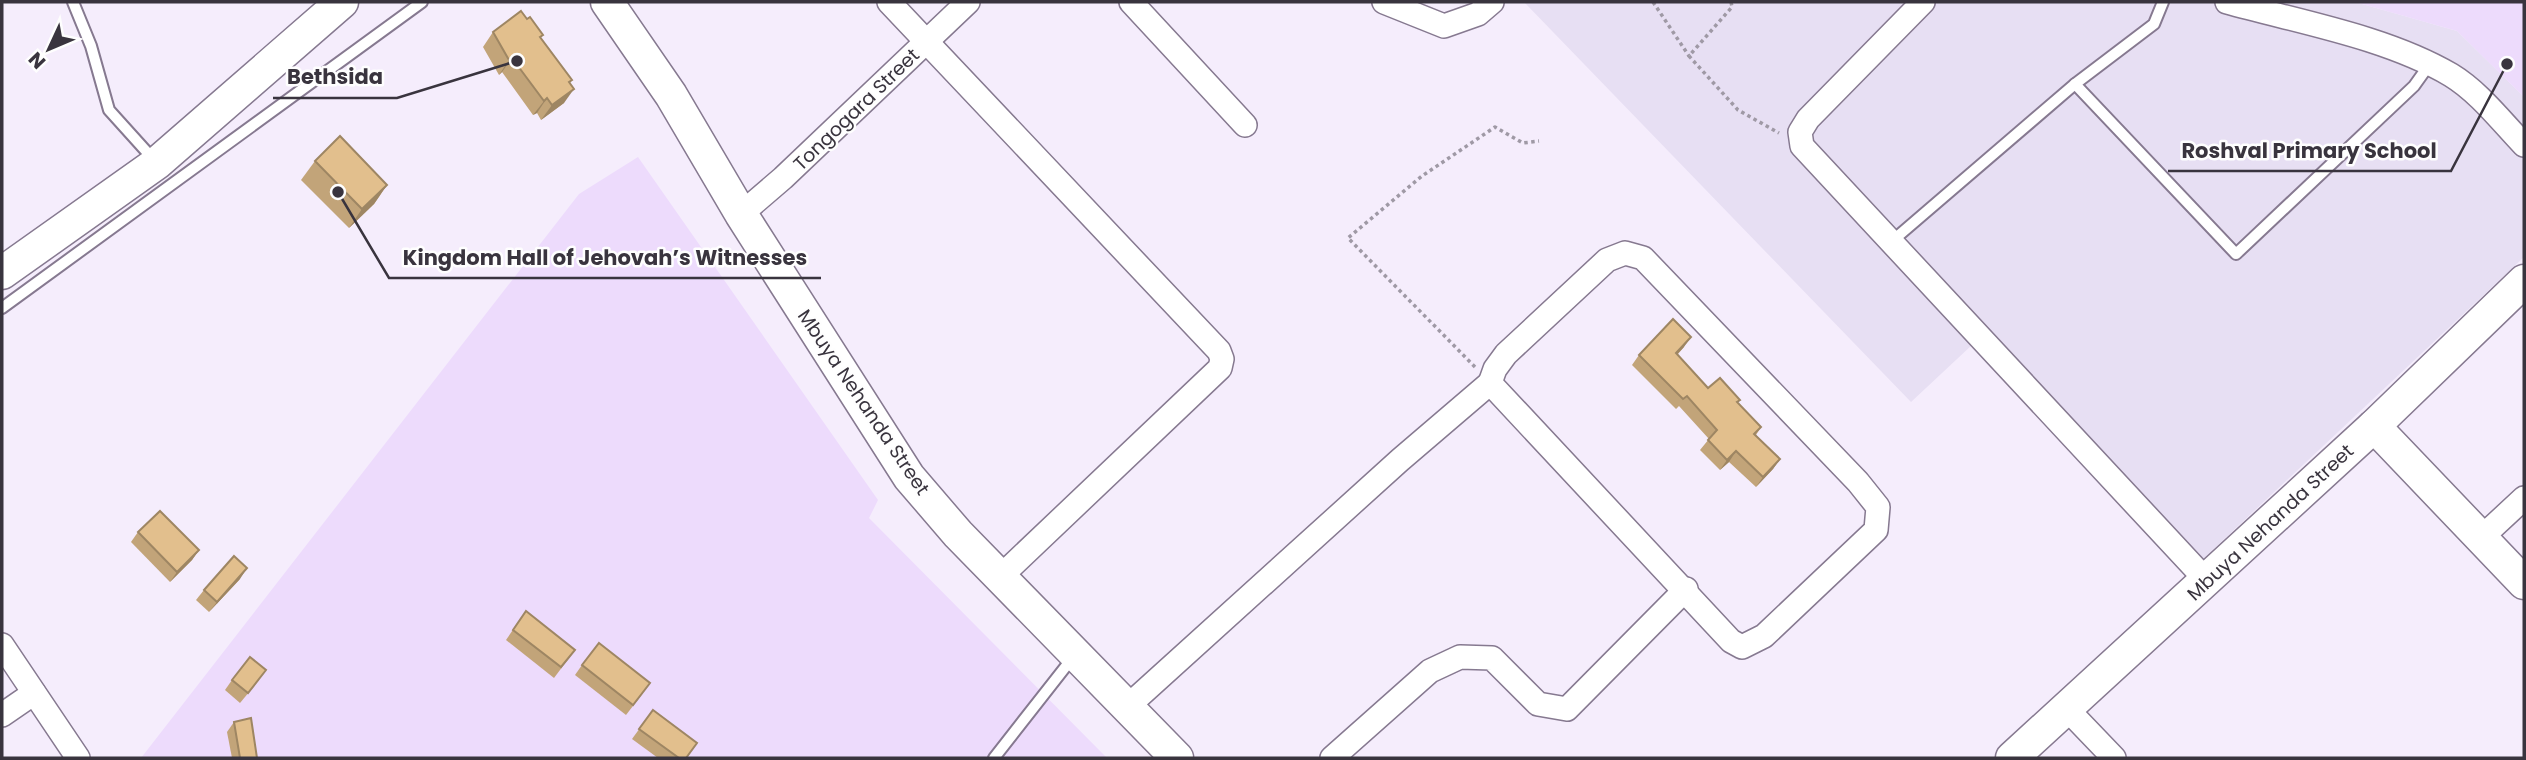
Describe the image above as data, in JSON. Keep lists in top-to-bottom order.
{
  "streets": {
    "street": ["Tongogara Street", "Mbuya Nehanda Street"]
  },
  "crossings": [
    ["Tongogara Street", "Mbuya Nehanda Street"]
  ],
  "places": ["Bethsida", "Roshval Primary School", "Kingdom Hall of Jehovah’s Witnesses"],
  "north": "bottom left"
}
